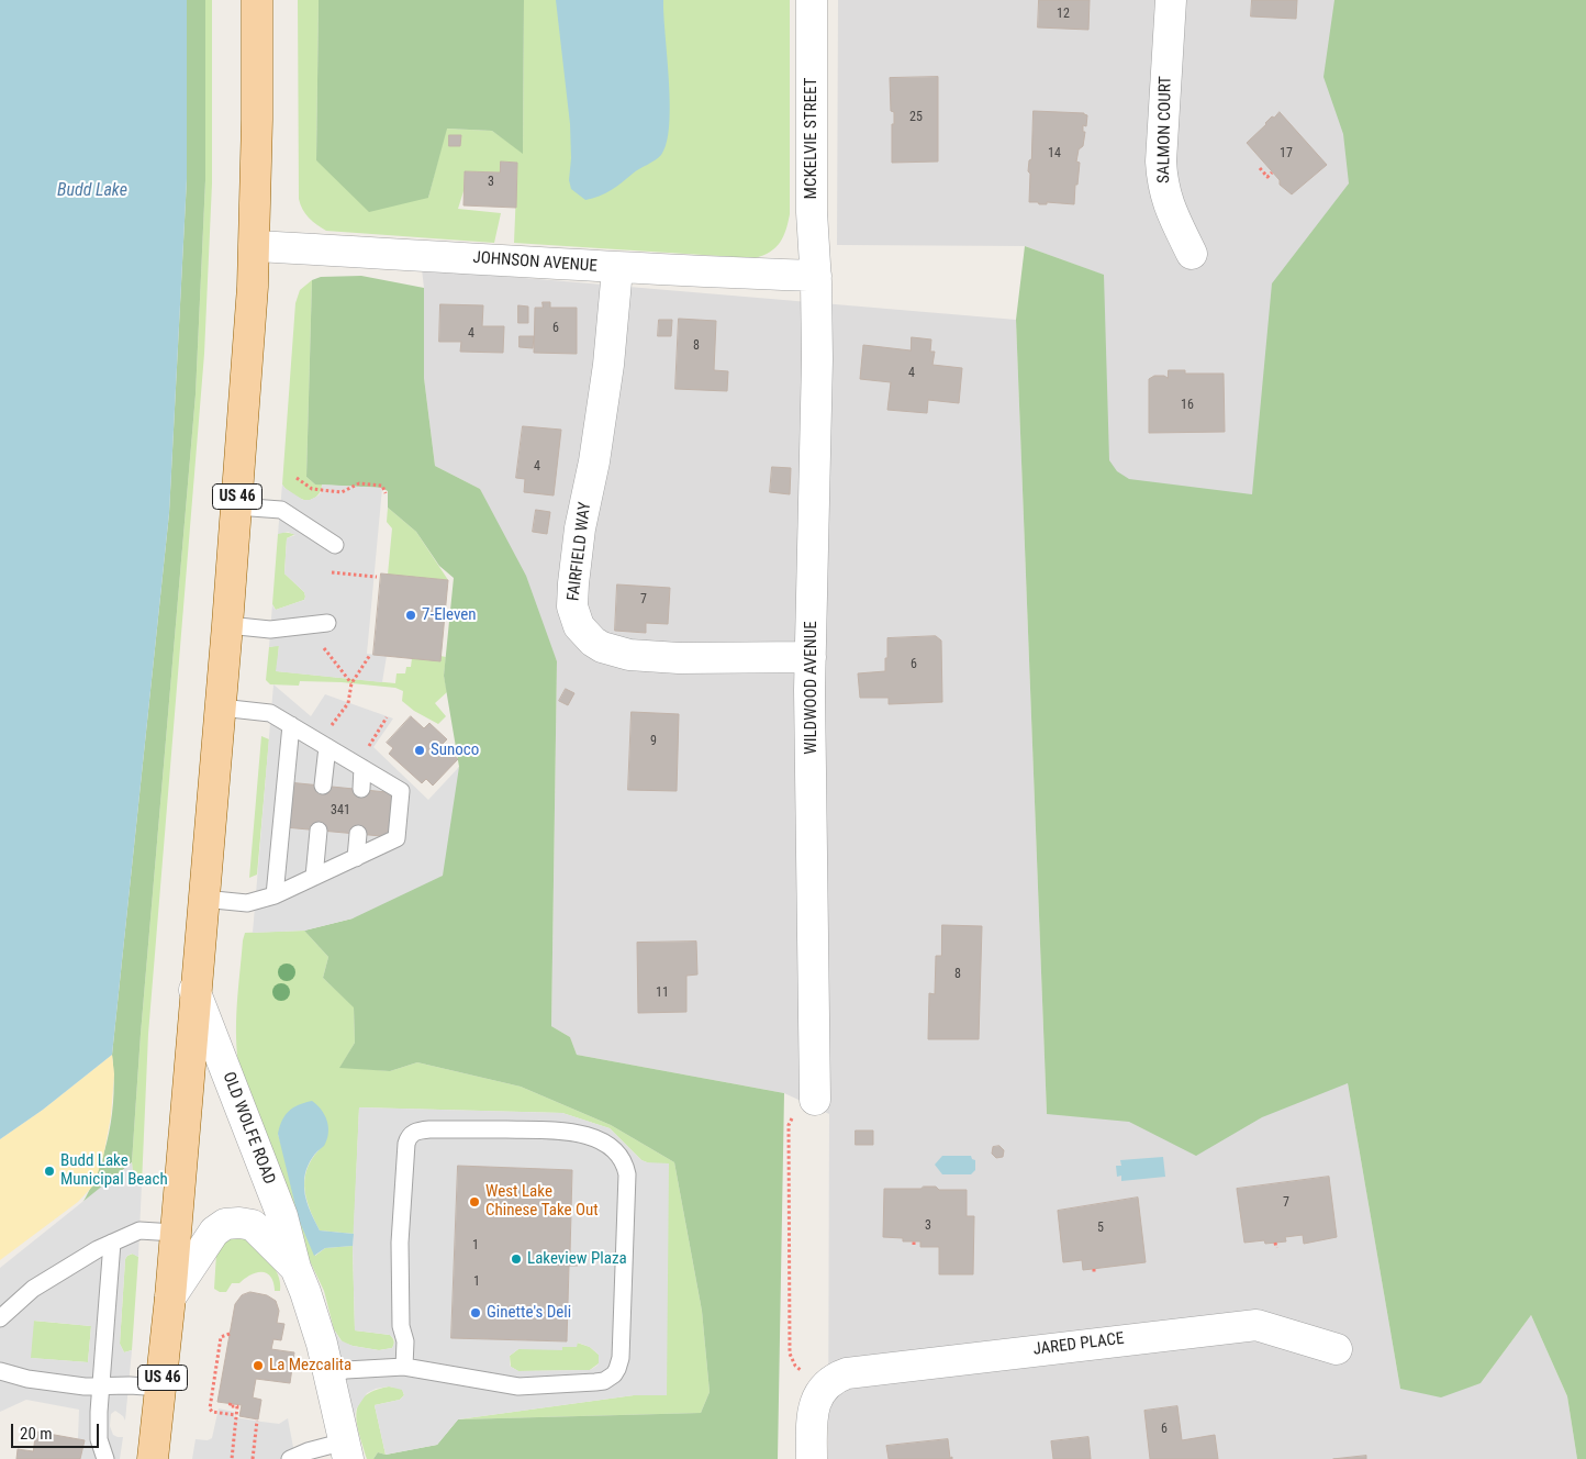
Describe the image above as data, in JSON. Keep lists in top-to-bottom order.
{
  "streets": {
    "main road": ["US 46"],
    "street": [
      "SALMON COURT",
      "MCKELVIE STREET",
      "JOHNSON AVENUE",
      "FAIRFIELD WAY",
      "WILDWOOD AVENUE",
      "OLD WOLFE ROAD",
      "JARED PLACE"
    ]
  },
  "crossings": [
    ["MCKELVIE STREET", "JOHNSON AVENUE"],
    ["MCKELVIE STREET", "WILDWOOD AVENUE"],
    ["JOHNSON AVENUE", "US 46"],
    ["JOHNSON AVENUE", "FAIRFIELD WAY"],
    ["JOHNSON AVENUE", "WILDWOOD AVENUE"],
    ["US 46", "OLD WOLFE ROAD"],
    ["FAIRFIELD WAY", "WILDWOOD AVENUE"]
  ],
  "water": ["Budd Lake"],
  "places": [
    "7-Eleven",
    "Sunoco",
    "Budd Lake Municipal Beach",
    "West Lake Chinese Take Out",
    "Lakeview Plaza",
    "Ginette's Deli",
    "La Mezcalita"
  ],
  "house_numbers": [
    "12",
    "25",
    "14",
    "17",
    "3",
    "6",
    "4",
    "8",
    "4",
    "16",
    "4",
    "7",
    "6",
    "9",
    "341",
    "8",
    "11",
    "7",
    "3",
    "5",
    "1",
    "1",
    "6"
  ],
  "scale_bar": "20 m"
}
